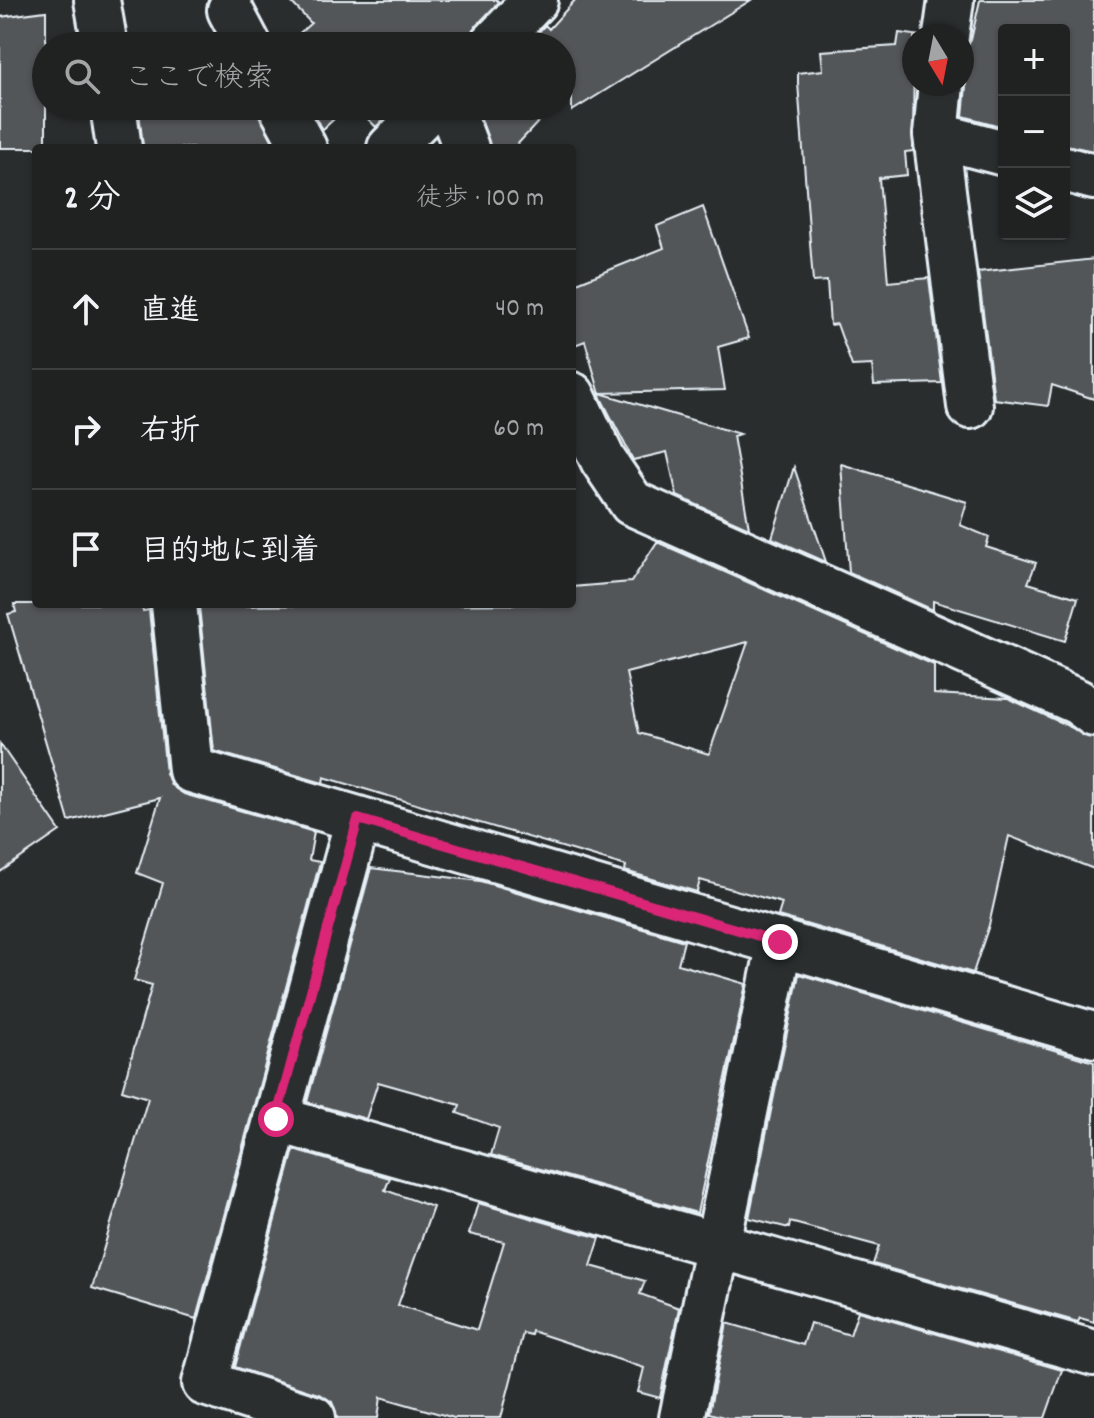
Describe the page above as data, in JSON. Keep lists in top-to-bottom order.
{
  "north": "bottom",
  "page": {
    "map_buttons": ["+", "−"],
    "search": "ここで検索",
    "heading": ["2 分", "徒歩 · 100 m"],
    "list": [
      ["直進", "40 m"],
      ["右折", "60 m"],
      "目的地に到着"
    ]
  }
}
